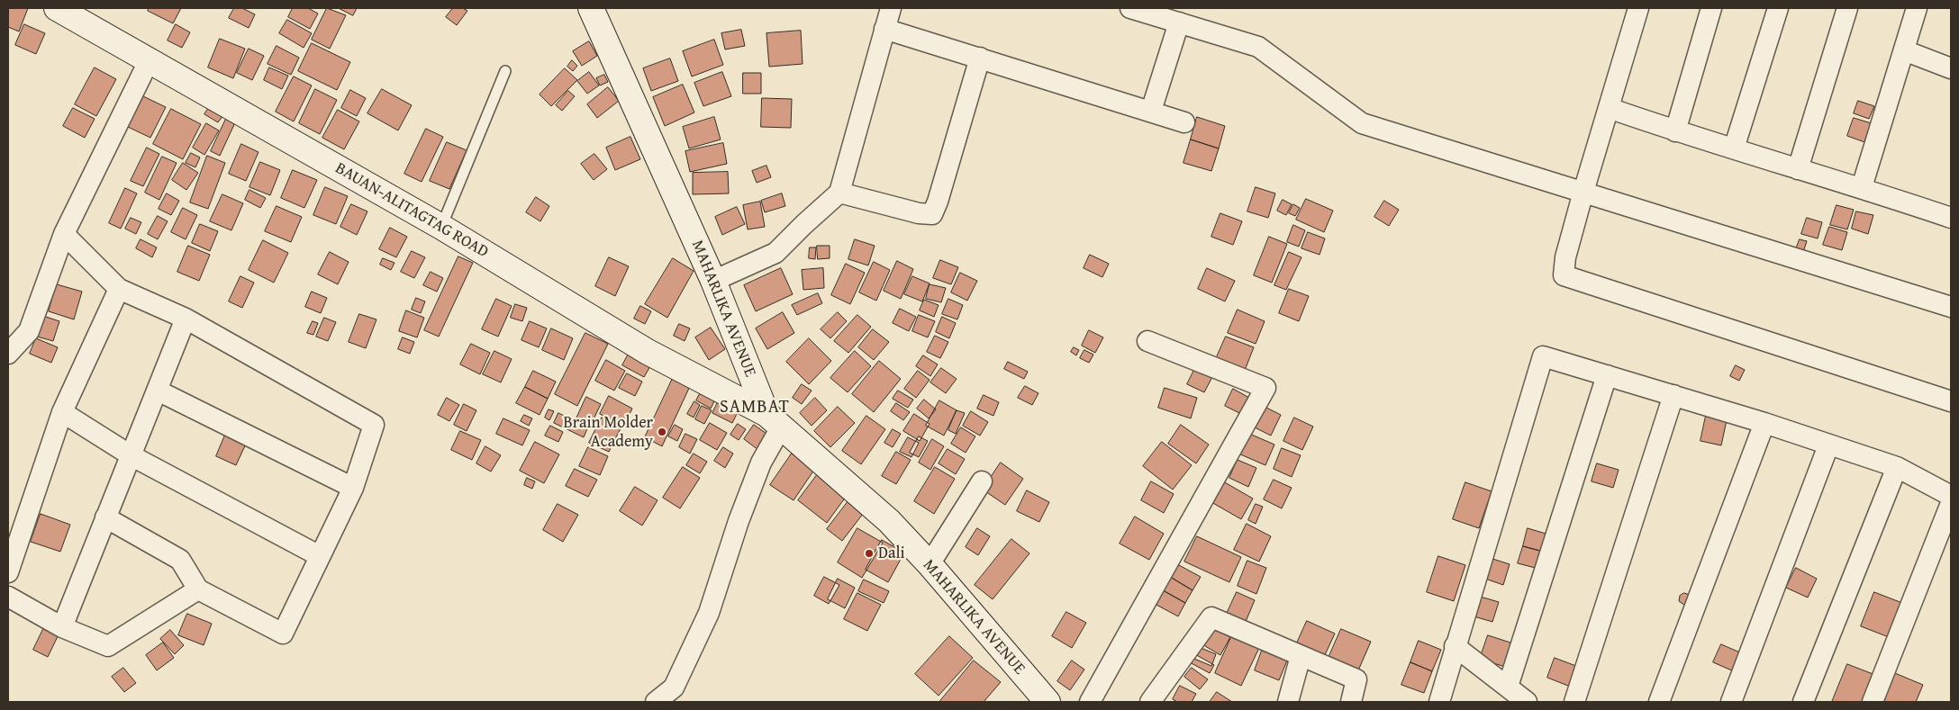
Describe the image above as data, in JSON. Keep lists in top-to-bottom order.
{
  "streets": {
    "main road": ["BAUAN-ALITAGTAG ROAD", "MAHARLIKA AVENUE"]
  },
  "crossings": [
    ["BAUAN-ALITAGTAG ROAD", "MAHARLIKA AVENUE"]
  ],
  "districts": ["SAMBAT"],
  "places": ["Brain Molder Academy", "Dali"]
}
